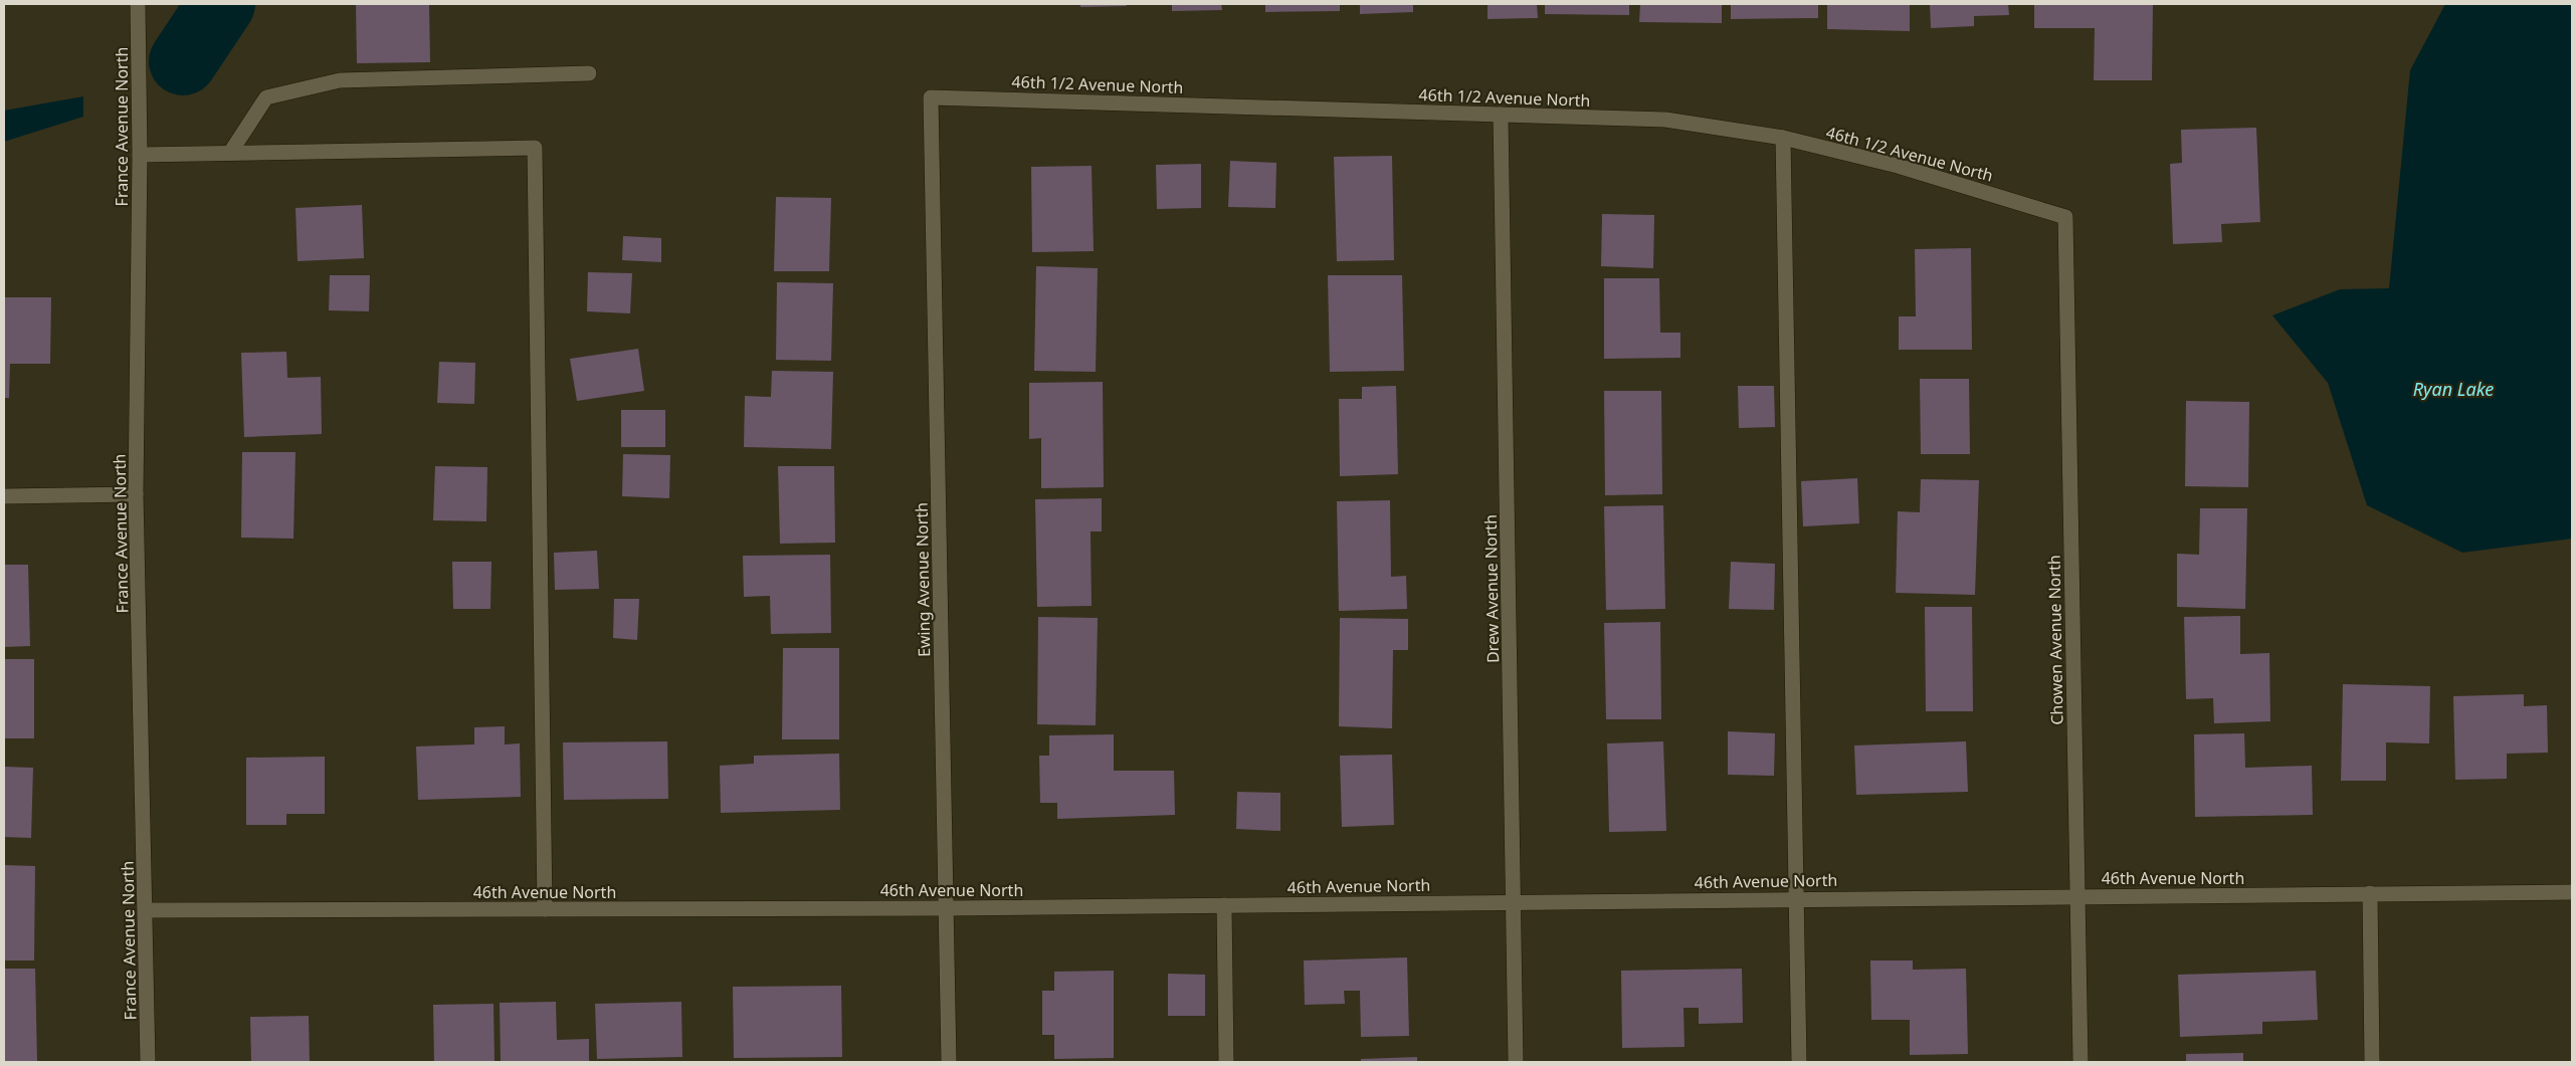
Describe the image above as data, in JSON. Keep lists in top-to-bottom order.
{
  "streets": {
    "street": [
      "46th 1/2 Avenue North",
      "France Avenue North",
      "Ewing Avenue North",
      "Drew Avenue North",
      "Chowen Avenue North",
      "46th Avenue North"
    ]
  },
  "crossings": [
    ["46th 1/2 Avenue North", "Ewing Avenue North"],
    ["46th 1/2 Avenue North", "Drew Avenue North"],
    ["46th 1/2 Avenue North", "Chowen Avenue North"],
    ["France Avenue North", "46th Avenue North"],
    ["Ewing Avenue North", "46th Avenue North"],
    ["Drew Avenue North", "46th Avenue North"],
    ["Chowen Avenue North", "46th Avenue North"]
  ],
  "water": ["Ryan Lake"]
}
